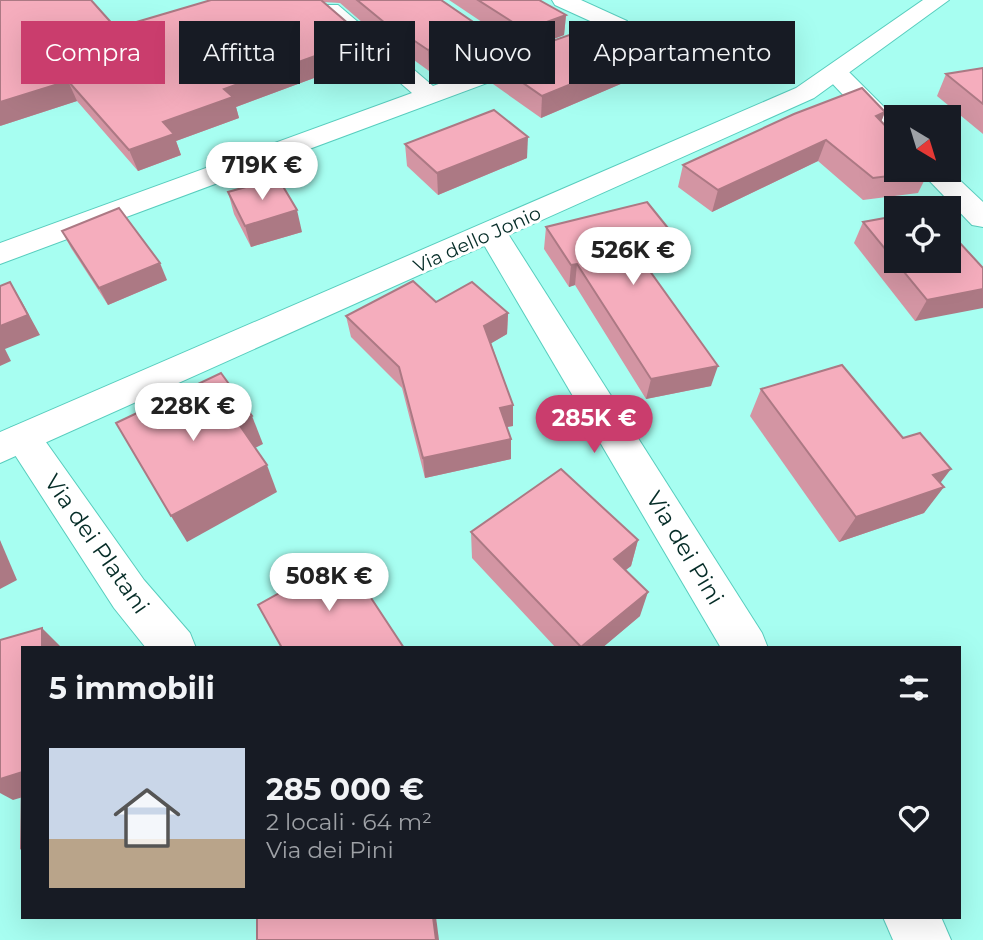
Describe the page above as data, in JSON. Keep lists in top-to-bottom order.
{
  "streets": {
    "street": ["Via dello Jonio", "Via dei Platani", "Via dei Pini"]
  },
  "crossings": [
    ["Via dello Jonio", "Via dei Platani"],
    ["Via dello Jonio", "Via dei Pini"]
  ],
  "north": "bottom right",
  "page": {
    "chip": [
      "Compra",
      "Affitta",
      "Filtri",
      "Nuovo",
      "Appartamento"
    ],
    "price": [
      "719K €",
      "526K €",
      "228K €",
      "285K €",
      "508K €"
    ],
    "heading": "5 immobili",
    "list": [
      {
        "name": "285 000 €",
        "note": "2 locali · 64 m² · Via dei Pini"
      }
    ]
  }
}
